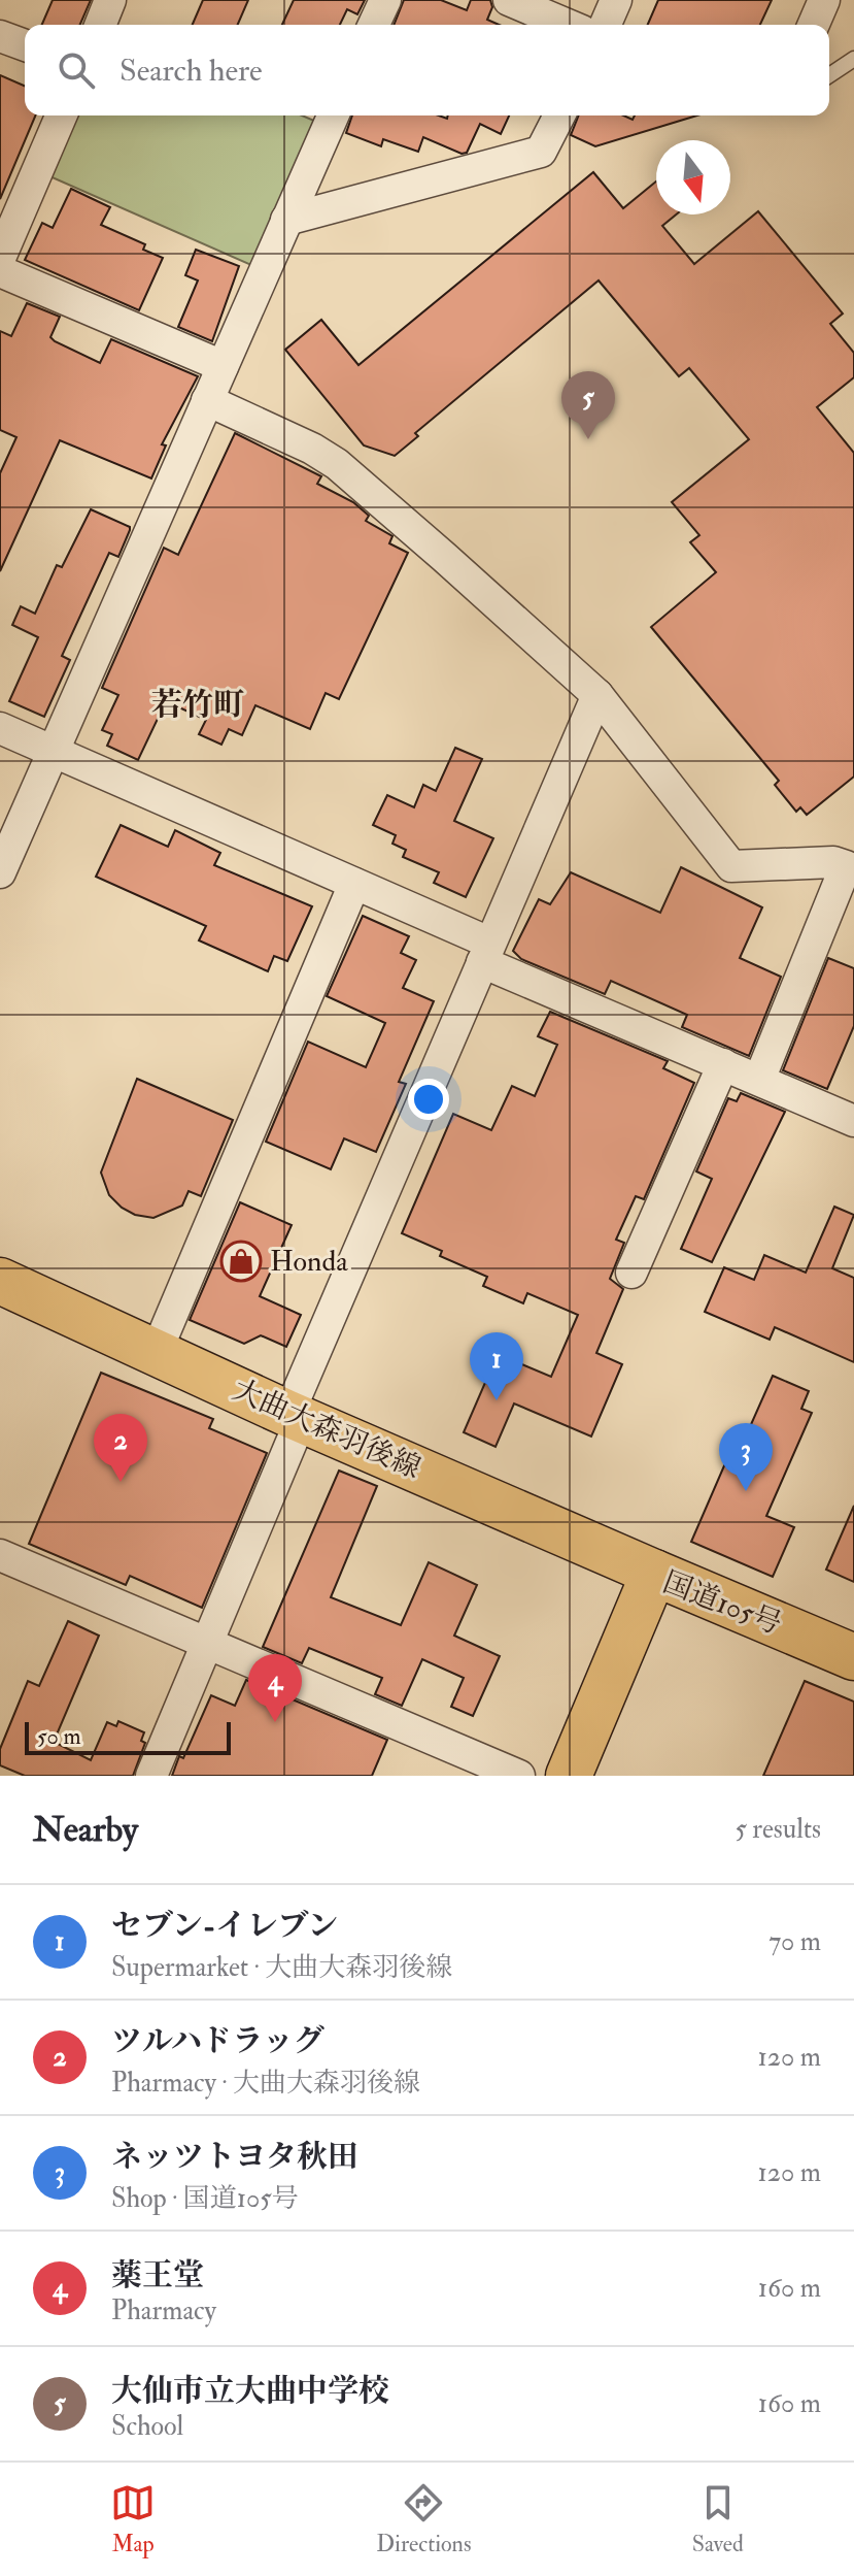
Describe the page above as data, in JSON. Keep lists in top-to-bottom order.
{
  "streets": {
    "main road": ["大曲大森羽後線", "国道105号"]
  },
  "crossings": [
    ["大曲大森羽後線", "国道105号"]
  ],
  "districts": ["若竹町"],
  "places": {
    "shop": ["Honda"]
  },
  "scale_bar": "50 m",
  "north": "bottom",
  "page": {
    "search": "Search here",
    "pins": [
      "5",
      "1",
      "2",
      "3",
      "4"
    ],
    "scale": "50 m",
    "heading": ["Nearby", "5 results"],
    "list": [
      {
        "mark": "1",
        "name": "セブン-イレブン",
        "note": "Supermarket · 大曲大森羽後線",
        "value": "70 m"
      },
      {
        "mark": "2",
        "name": "ツルハドラッグ",
        "note": "Pharmacy · 大曲大森羽後線",
        "value": "120 m"
      },
      {
        "mark": "3",
        "name": "ネッツトヨタ秋田",
        "note": "Shop · 国道105号",
        "value": "120 m"
      },
      {
        "mark": "4",
        "name": "薬王堂",
        "note": "Pharmacy",
        "value": "160 m"
      },
      {
        "mark": "5",
        "name": "大仙市立大曲中学校",
        "note": "School",
        "value": "160 m"
      }
    ],
    "nav": ["Map", "Directions", "Saved"]
  }
}
